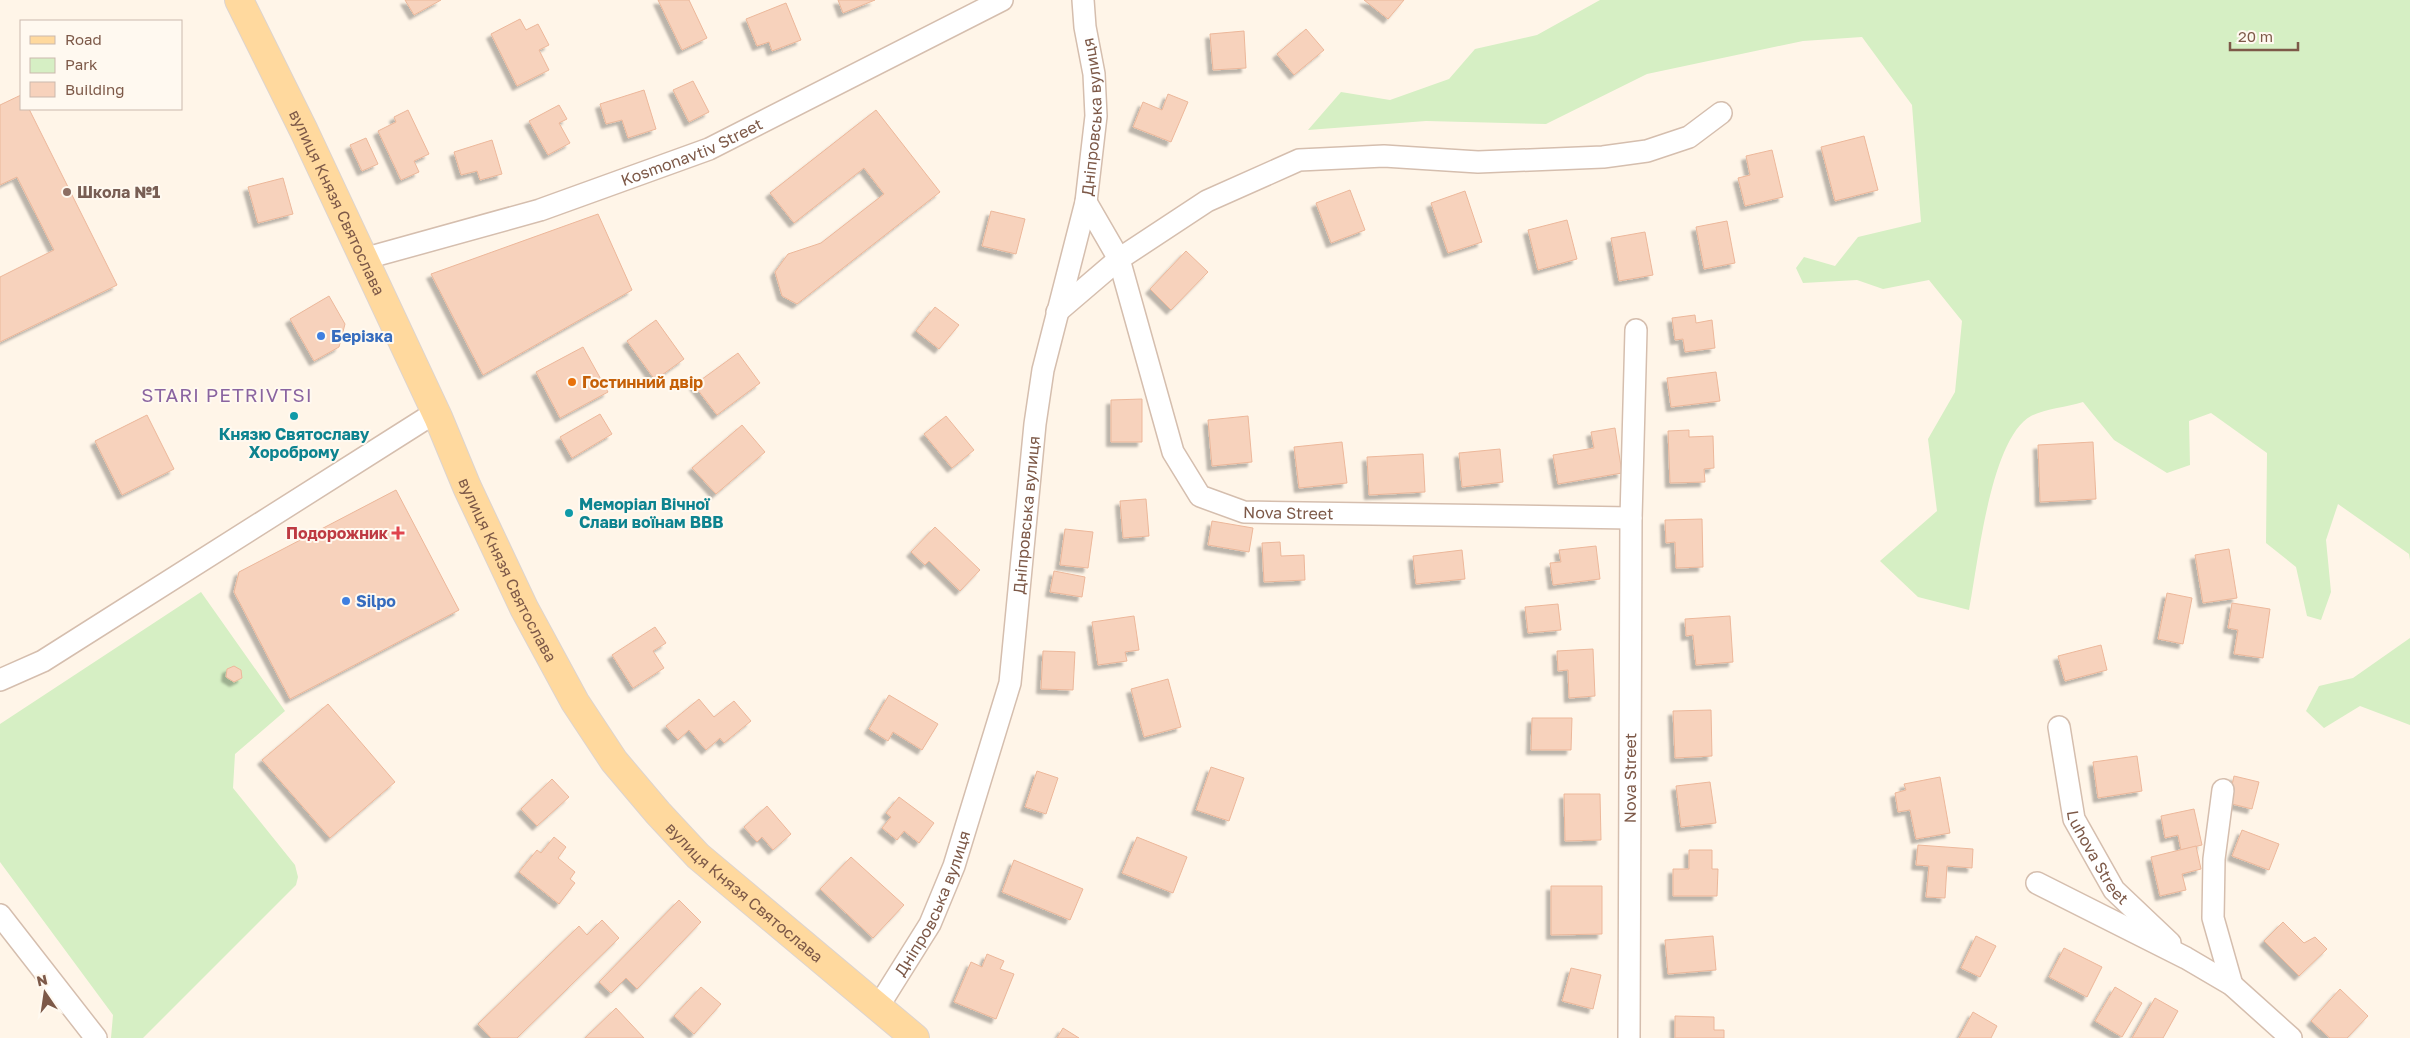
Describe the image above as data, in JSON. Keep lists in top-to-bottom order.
{
  "streets": {
    "main road": ["вулиця Князя Святослава"],
    "street": [
      "Дніпровська вулиця",
      "Kosmonavtiv Street",
      "Nova Street",
      "Luhova Street"
    ]
  },
  "crossings": [
    ["Дніпровська вулиця", "вулиця Князя Святослава"],
    ["Дніпровська вулиця", "Nova Street"],
    ["Kosmonavtiv Street", "вулиця Князя Святослава"]
  ],
  "districts": ["STARI PETRIVTSI"],
  "places": {
    "other": [
      "Школа №1",
      "Берізка",
      "Гостинний двір",
      "Князю Святославу Хороброму",
      "Меморіал Вічної Слави воїнам ВВВ",
      "Silpo"
    ],
    "health": ["Подорожник"]
  },
  "legend": ["Road", "Park", "Building"],
  "scale_bar": "20 m",
  "north": "top"
}
